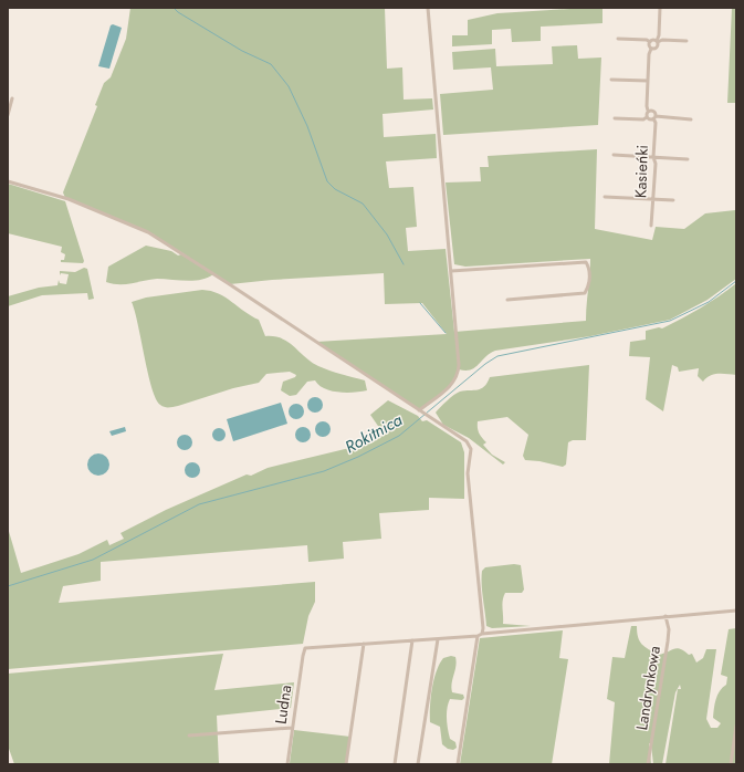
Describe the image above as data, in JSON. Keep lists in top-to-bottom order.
{
  "streets": {
    "street": ["Kasieńki", "Landrynkowa", "Ludna"]
  },
  "water": ["Rokitnica"]
}
